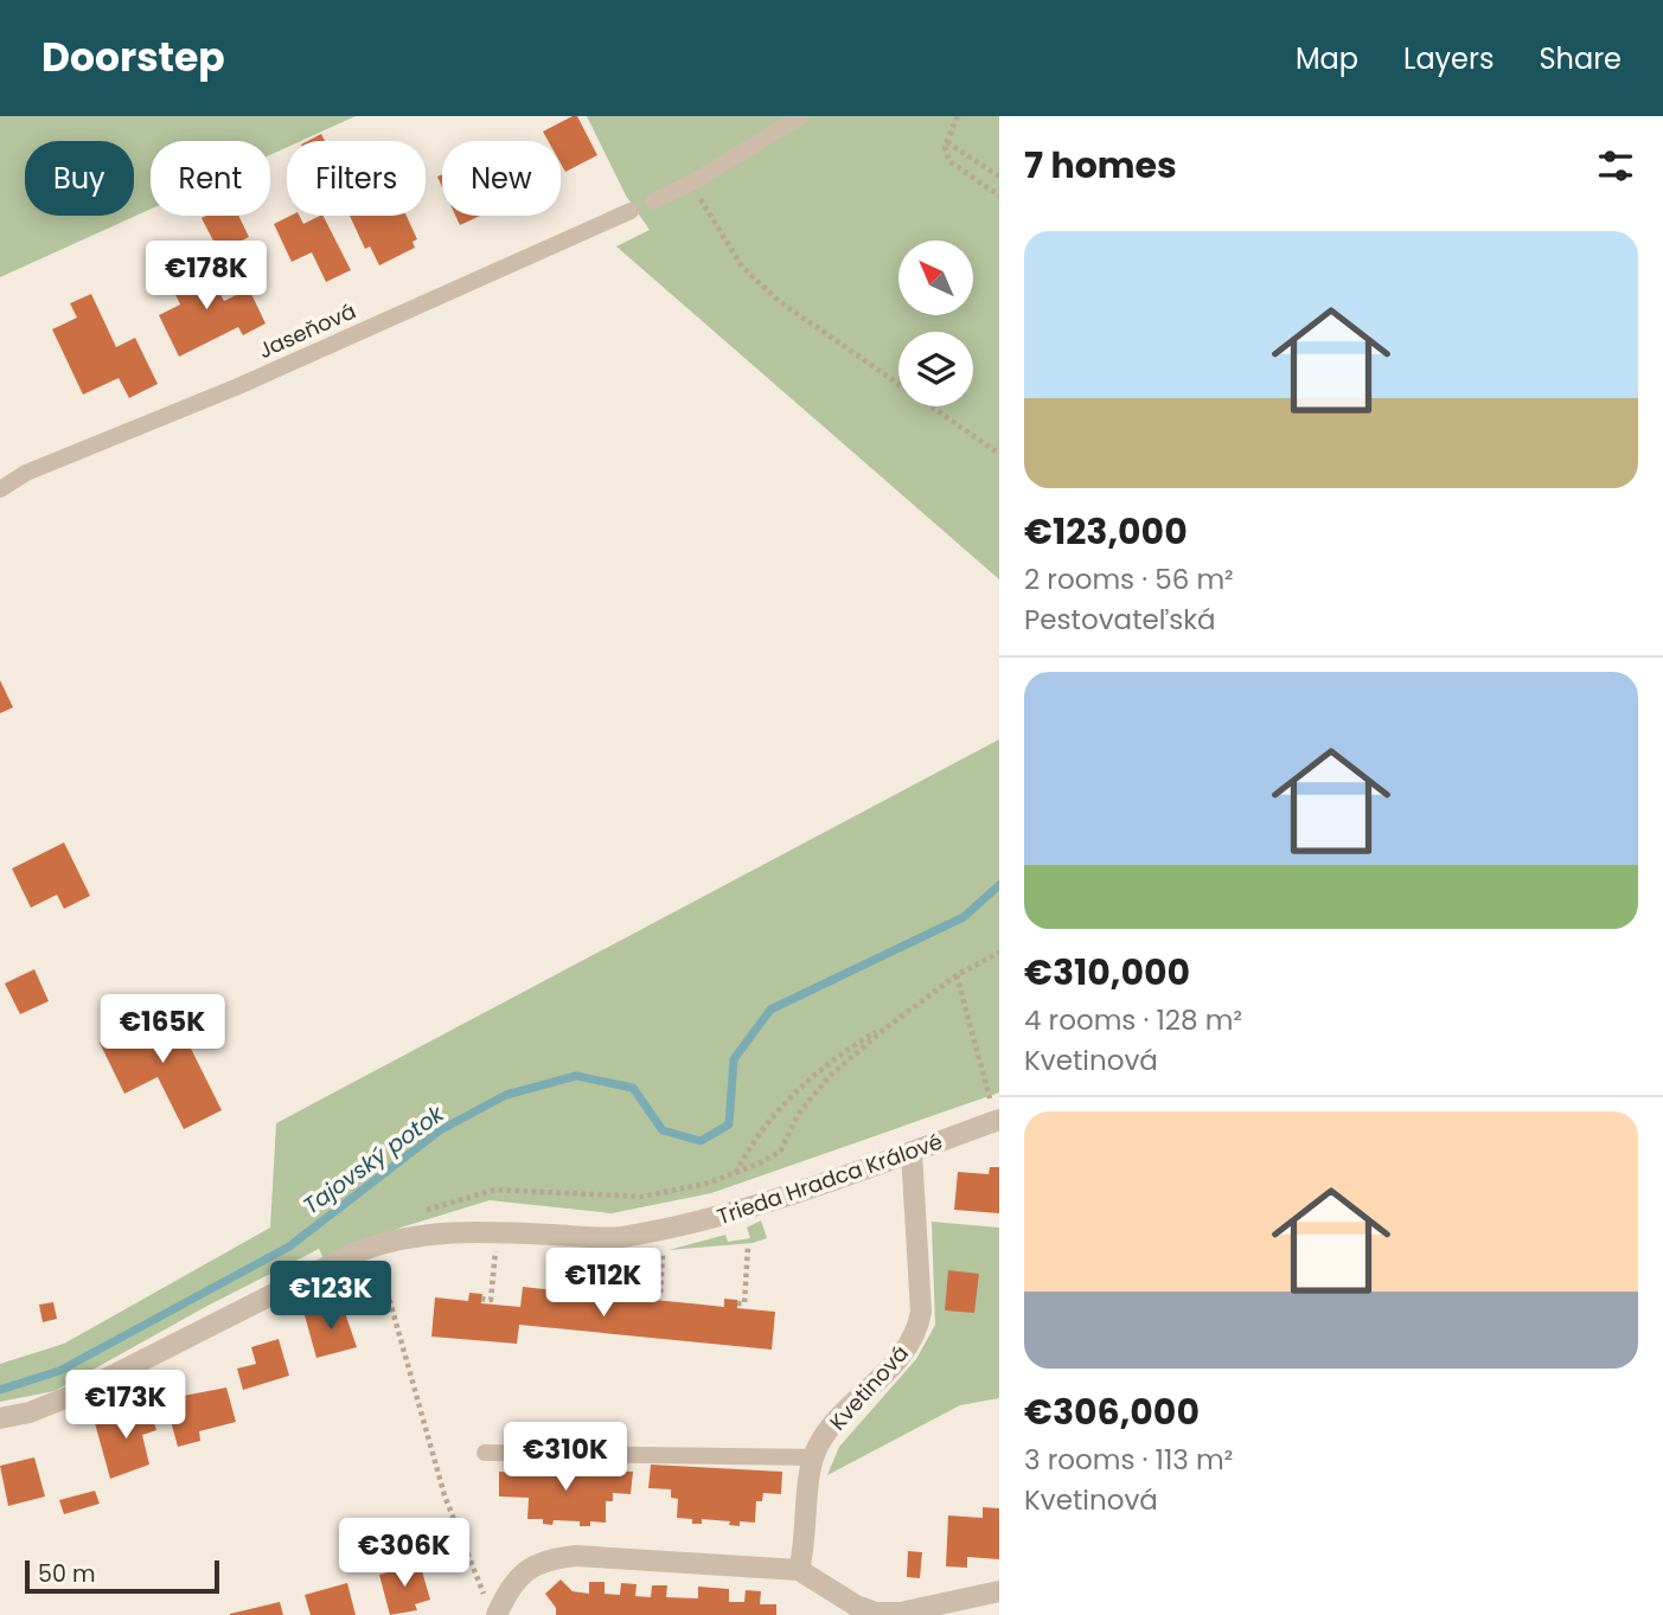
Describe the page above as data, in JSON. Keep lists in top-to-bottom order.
{
  "streets": {
    "street": ["Trieda Hradca Králové", "Kvetinová"],
    "lane": ["Jaseňová"]
  },
  "crossings": [
    ["Trieda Hradca Králové", "Kvetinová"]
  ],
  "water": ["Tajovský potok"],
  "scale_bar": "50 m",
  "north": "top left",
  "page": {
    "header": "Doorstep",
    "nav": ["Map", "Layers", "Share"],
    "heading": "7 homes",
    "chip": [
      "Buy",
      "Rent",
      "Filters",
      "New"
    ],
    "list": [
      {
        "name": "€123,000",
        "note": "2 rooms · 56 m² · Pestovateľská"
      },
      {
        "name": "€310,000",
        "note": "4 rooms · 128 m² · Kvetinová"
      },
      {
        "name": "€306,000",
        "note": "3 rooms · 113 m² · Kvetinová"
      }
    ],
    "price": [
      "€178K",
      "€165K",
      "€112K",
      "€123K",
      "€173K",
      "€310K",
      "€306K"
    ],
    "scale": "50 m"
  }
}
